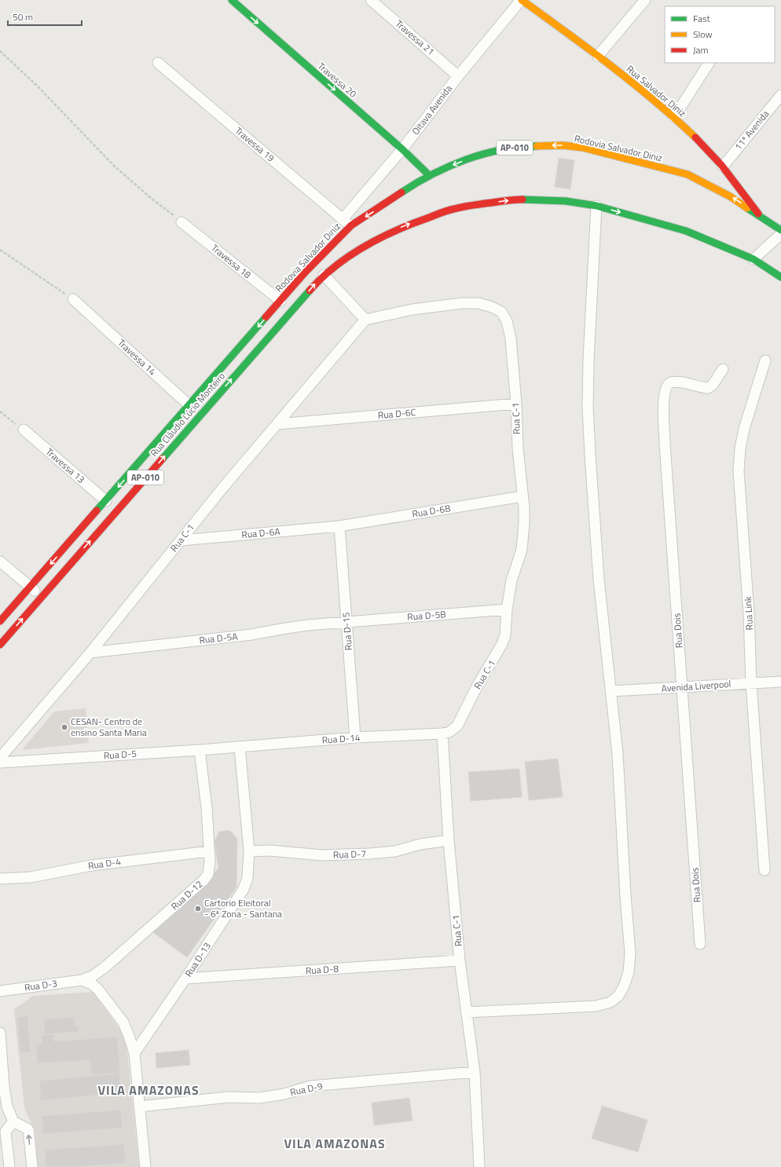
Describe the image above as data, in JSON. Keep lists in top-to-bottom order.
{
  "streets": {
    "main road": [
      "Travessa 20",
      "Rua Salvador Diniz",
      "AP-010",
      "Rodovia Salvador Diniz",
      "Rua Cláudio Lúcio Monteiro"
    ],
    "street": [
      "Travessa 21",
      "Oitava Avenida",
      "11ª Avenida",
      "Travessa 19",
      "Travessa 18",
      "Travessa 14",
      "Rua D-6C",
      "Rua C-1",
      "Travessa 13",
      "Rua D-6B",
      "Rua D-6A",
      "Rua Link",
      "Rua D-5B",
      "Rua Dois",
      "Rua D-15",
      "Rua D-5A",
      "Avenida Liverpool",
      "Rua D-14",
      "Rua D-5",
      "Rua D-7",
      "Rua D-4",
      "Rua D-12",
      "Rua D-13",
      "Rua D-8",
      "Rua D-3",
      "Rua D-9"
    ]
  },
  "crossings": [
    ["Travessa 21", "Oitava Avenida"],
    ["Travessa 20", "Oitava Avenida"],
    ["Travessa 20", "Rodovia Salvador Diniz"],
    ["Rua Salvador Diniz", "Oitava Avenida"],
    ["Rua Salvador Diniz", "11ª Avenida"],
    ["Rua Salvador Diniz", "Rodovia Salvador Diniz"],
    ["Oitava Avenida", "Travessa 19"],
    ["Travessa 19", "Rodovia Salvador Diniz"],
    ["AP-010", "Rua Cláudio Lúcio Monteiro"],
    ["Rodovia Salvador Diniz", "Travessa 18"],
    ["Rodovia Salvador Diniz", "Rua Cláudio Lúcio Monteiro"],
    ["Travessa 18", "Rua Cláudio Lúcio Monteiro"],
    ["Travessa 14", "Rua Cláudio Lúcio Monteiro"],
    ["Rua D-6C", "Rua C-1"],
    ["Rua Cláudio Lúcio Monteiro", "Travessa 13"],
    ["Rua C-1", "Rua D-6B"],
    ["Rua C-1", "Rua D-6A"],
    ["Rua C-1", "Rua D-5B"],
    ["Rua C-1", "Rua D-5A"],
    ["Rua C-1", "Rua D-14"],
    ["Rua C-1", "Rua D-7"],
    ["Rua C-1", "Rua D-8"],
    ["Rua C-1", "Rua D-9"],
    ["Rua D-6B", "Rua D-6A"],
    ["Rua D-6B", "Rua D-15"],
    ["Rua D-6A", "Rua D-15"],
    ["Rua Link", "Avenida Liverpool"],
    ["Rua D-5B", "Rua D-15"],
    ["Rua D-5B", "Rua D-5A"],
    ["Rua Dois", "Avenida Liverpool"],
    ["Rua D-15", "Rua D-5A"],
    ["Rua D-15", "Rua D-14"],
    ["Rua D-14", "Rua D-5"],
    ["Rua D-14", "Rua D-13"],
    ["Rua D-5", "Rua D-12"],
    ["Rua D-5", "Rua D-13"],
    ["Rua D-7", "Rua D-13"],
    ["Rua D-4", "Rua D-12"],
    ["Rua D-12", "Rua D-3"],
    ["Rua D-13", "Rua D-8"]
  ],
  "one_way": ["Travessa 20"],
  "districts": ["VILA AMAZONAS", "VILA AMAZONAS"],
  "places": ["CESAN- Centro de ensino Santa Maria", "Cartorio Eleitoral - 6ª Zona - Santana"],
  "legend": ["Fast", "Slow", "Jam"],
  "scale_bar": "50 m"
}
